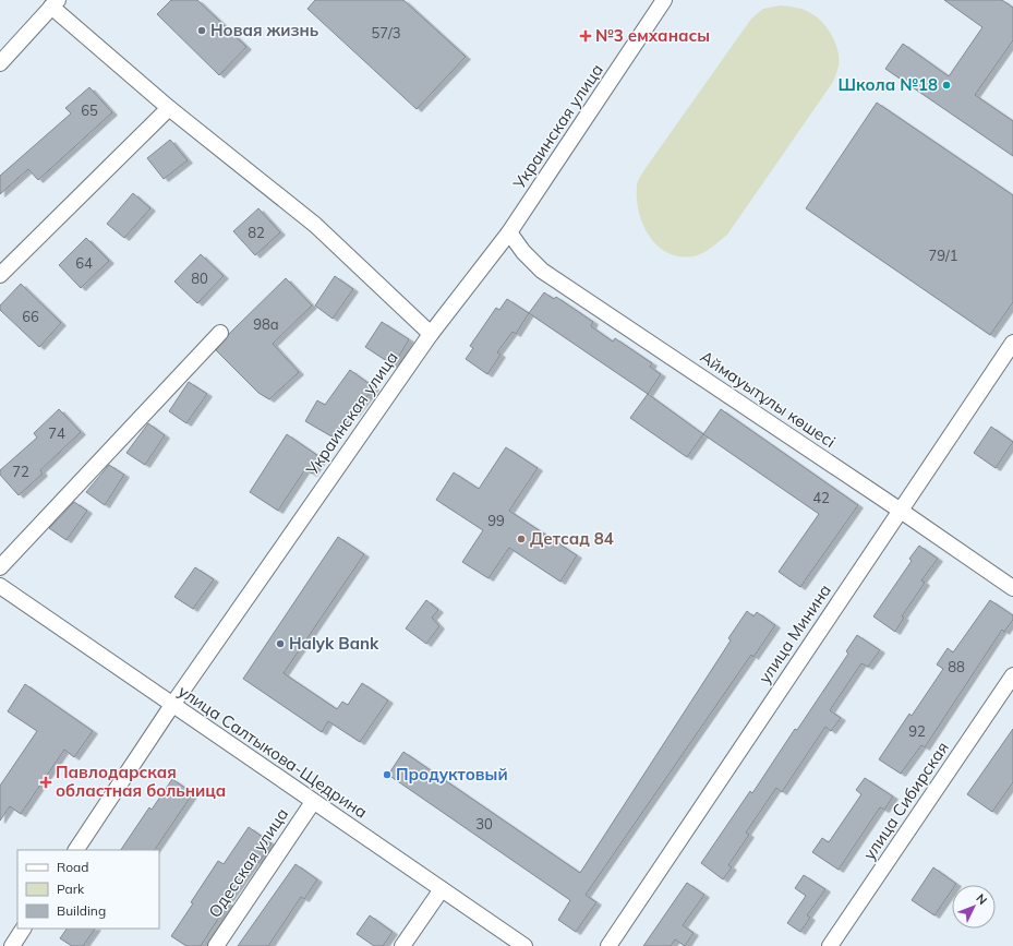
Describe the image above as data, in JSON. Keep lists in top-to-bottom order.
{
  "streets": {
    "street": [
      "Украинская улица",
      "Аймауытұлы көшесі",
      "улица Минина",
      "улица Салтыкова-Щедрина",
      "улица Сибирская",
      "Одесская улица"
    ]
  },
  "crossings": [
    ["Украинская улица", "Аймауытұлы көшесі"],
    ["Украинская улица", "улица Салтыкова-Щедрина"],
    ["Аймауытұлы көшесі", "улица Минина"],
    ["улица Салтыкова-Щедрина", "Одесская улица"]
  ],
  "places": {
    "other": [
      "Новая жизнь",
      "Школа №18",
      "Детсад 84",
      "Halyk Bank",
      "Продуктовый"
    ],
    "health": ["№3 емханасы", "Павлодарская областная больница"]
  },
  "house_numbers": [
    "57/3",
    "65",
    "82",
    "79/1",
    "64",
    "80",
    "66",
    "98а",
    "74",
    "72",
    "42",
    "99",
    "88",
    "92",
    "30"
  ],
  "legend": ["Road", "Park", "Building"],
  "north": "top right"
}
